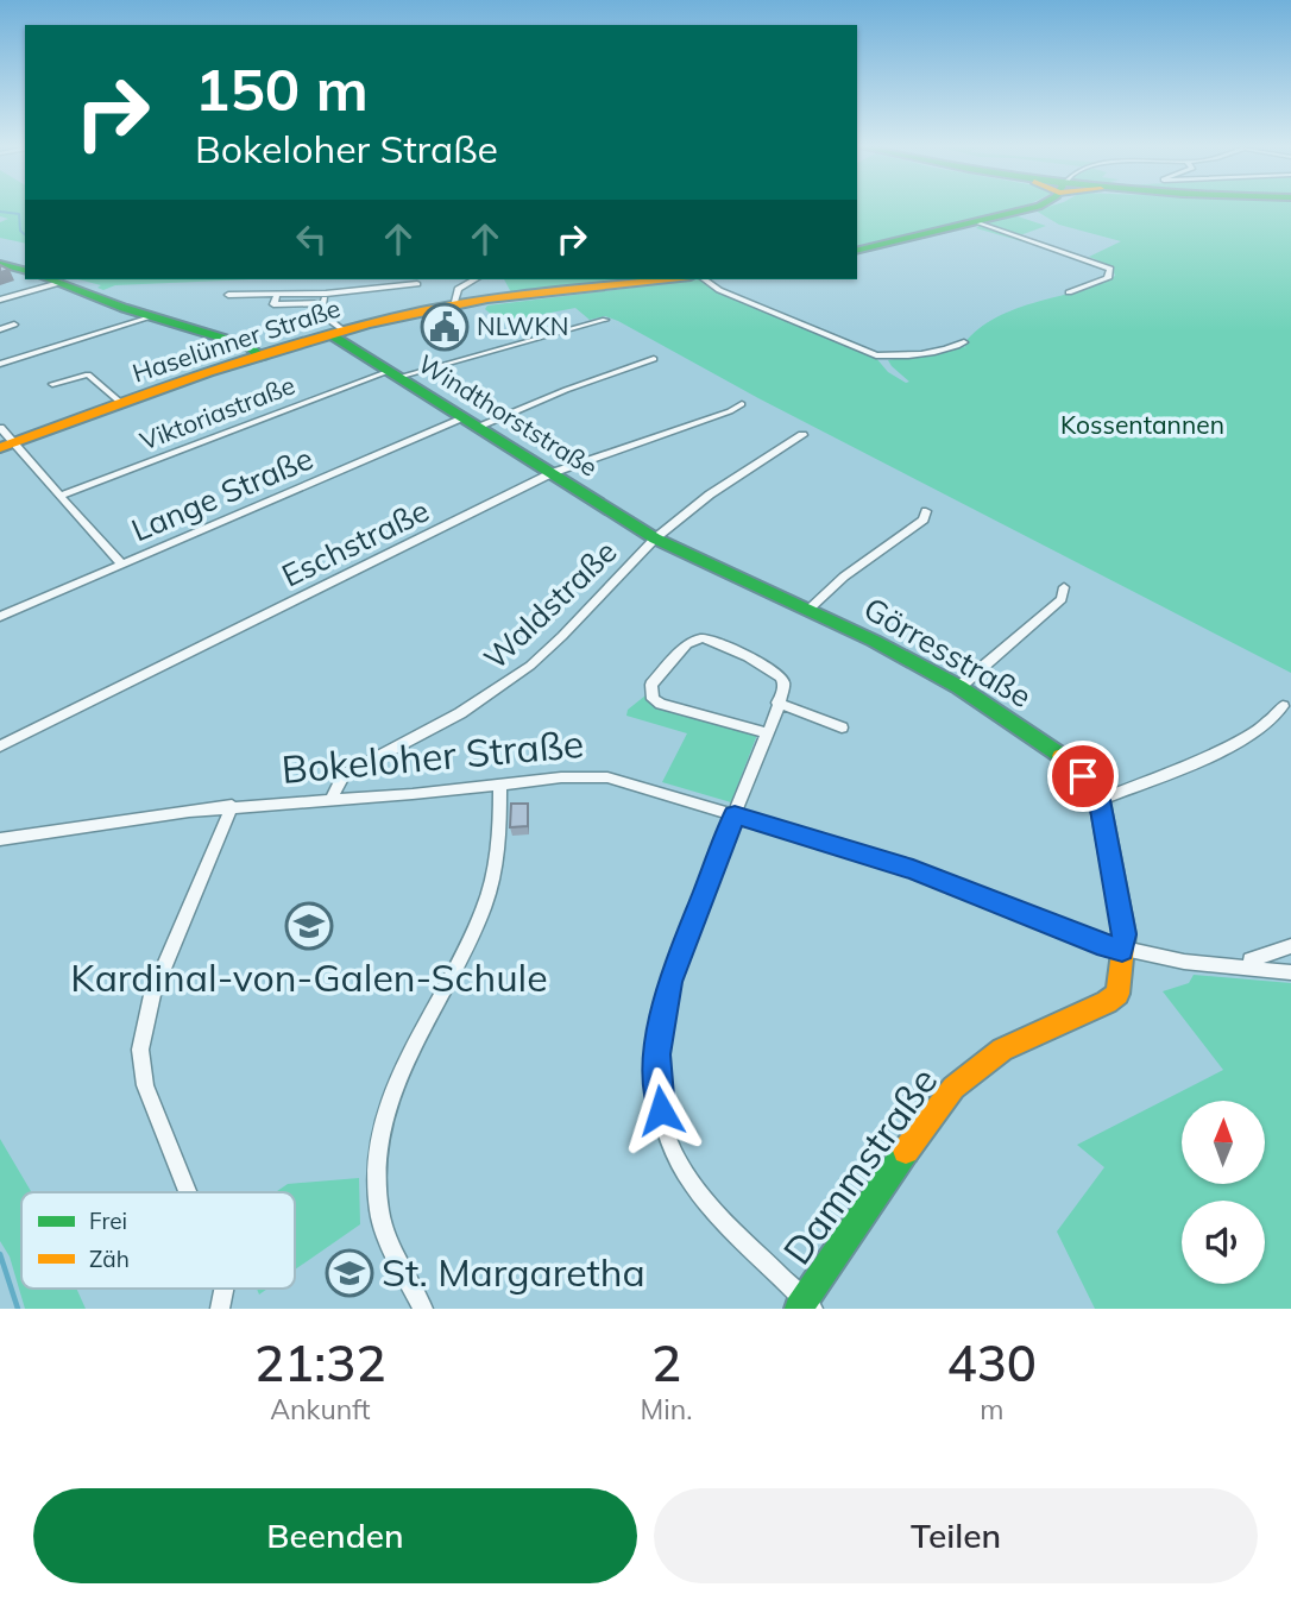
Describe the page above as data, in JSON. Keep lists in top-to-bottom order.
{
  "streets": {
    "street": [
      "Haselünner Straße",
      "Viktoriastraße",
      "Windthorststraße",
      "Lange Straße",
      "Eschstraße",
      "Waldstraße",
      "Görresstraße",
      "Bokeloher Straße",
      "Dammstraße"
    ]
  },
  "crossings": [
    ["Haselünner Straße", "Windthorststraße"],
    ["Viktoriastraße", "Windthorststraße"],
    ["Windthorststraße", "Lange Straße"],
    ["Windthorststraße", "Eschstraße"],
    ["Windthorststraße", "Waldstraße"],
    ["Windthorststraße", "Görresstraße"],
    ["Waldstraße", "Görresstraße"],
    ["Waldstraße", "Bokeloher Straße"],
    ["Görresstraße", "Bokeloher Straße"],
    ["Görresstraße", "Dammstraße"],
    ["Bokeloher Straße", "Dammstraße"]
  ],
  "parks": ["Kossentannen"],
  "places": {
    "public building": ["NLWKN"],
    "school or university": ["Kardinal-von-Galen-Schule", "St. Margaretha"]
  },
  "legend": ["Frei", "Zäh"],
  "north": "top",
  "page": {
    "turn": ["150 m", "Bokeloher Straße"],
    "eta": [
      "21:32",
      "Ankunft",
      "2",
      "Min.",
      "430",
      "m"
    ],
    "buttons": ["Beenden", "Teilen"]
  }
}
